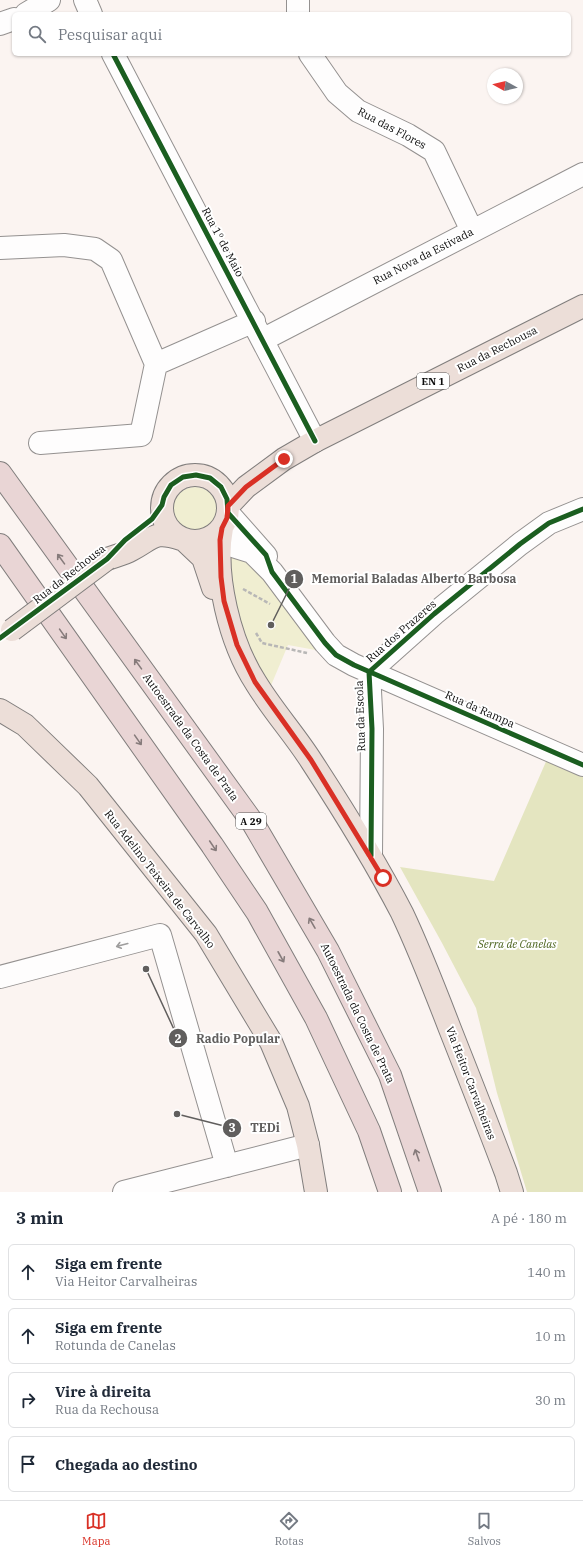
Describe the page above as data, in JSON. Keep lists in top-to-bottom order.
{
  "streets": {
    "highway": ["Autoestrada da Costa de Prata", "A 29"],
    "main road": [
      "Rua da Rechousa",
      "EN 1",
      "Rua Adelino Teixeira de Carvalho",
      "Via Heitor Carvalheiras"
    ],
    "street": [
      "Rua das Flores",
      "Rua 1º de Maio",
      "Rua Nova da Estivada",
      "Rua dos Prazeres",
      "Rua da Rampa",
      "Rua da Escola"
    ]
  },
  "crossings": [
    ["Rua das Flores", "Rua Nova da Estivada"],
    ["Rua 1º de Maio", "Rua Nova da Estivada"],
    ["Rua 1º de Maio", "Rua da Rechousa"],
    ["Rua da Rechousa", "EN 1"],
    ["Rua da Rechousa", "Rua da Escola"],
    ["Rua da Rechousa", "Via Heitor Carvalheiras"],
    ["EN 1", "Rua da Escola"],
    ["EN 1", "Via Heitor Carvalheiras"],
    ["Rua dos Prazeres", "Rua da Rampa"],
    ["Rua dos Prazeres", "Rua da Escola"],
    ["Rua da Rampa", "Rua da Escola"],
    ["Rua da Escola", "Via Heitor Carvalheiras"]
  ],
  "parks": ["Serra de Canelas"],
  "places": ["Memorial Baladas Alberto Barbosa", "Radio Popular", "TEDi"],
  "north": "left",
  "page": {
    "search": "Pesquisar aqui",
    "heading": ["3 min", "A pé · 180 m"],
    "list": [
      ["Siga em frente", "Via Heitor Carvalheiras", "140 m"],
      ["Siga em frente", "Rotunda de Canelas", "10 m"],
      ["Vire à direita", "Rua da Rechousa", "30 m"],
      "Chegada ao destino"
    ],
    "nav": ["Mapa", "Rotas", "Salvos"]
  }
}
